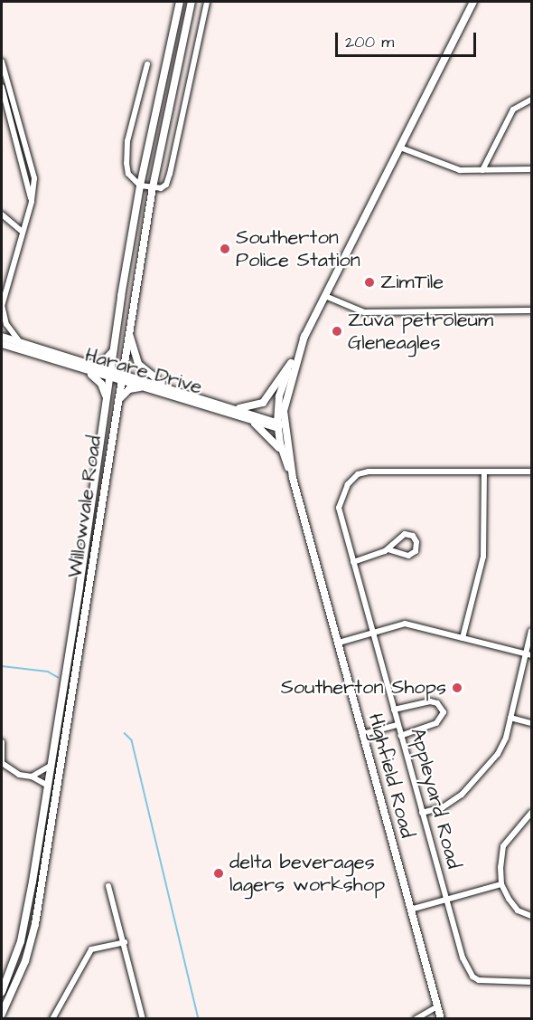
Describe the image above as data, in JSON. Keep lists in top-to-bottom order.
{
  "streets": {
    "main road": ["Harare Drive", "Willowvale Road", "Highfield Road"],
    "street": ["Appleyard Road"]
  },
  "crossings": [
    ["Harare Drive", "Willowvale Road"],
    ["Harare Drive", "Highfield Road"]
  ],
  "places": [
    "Southerton Police Station",
    "ZimTile",
    "Zuva petroleum Gleneagles",
    "Southerton Shops",
    "delta beverages lagers workshop"
  ],
  "scale_bar": "200 m"
}
